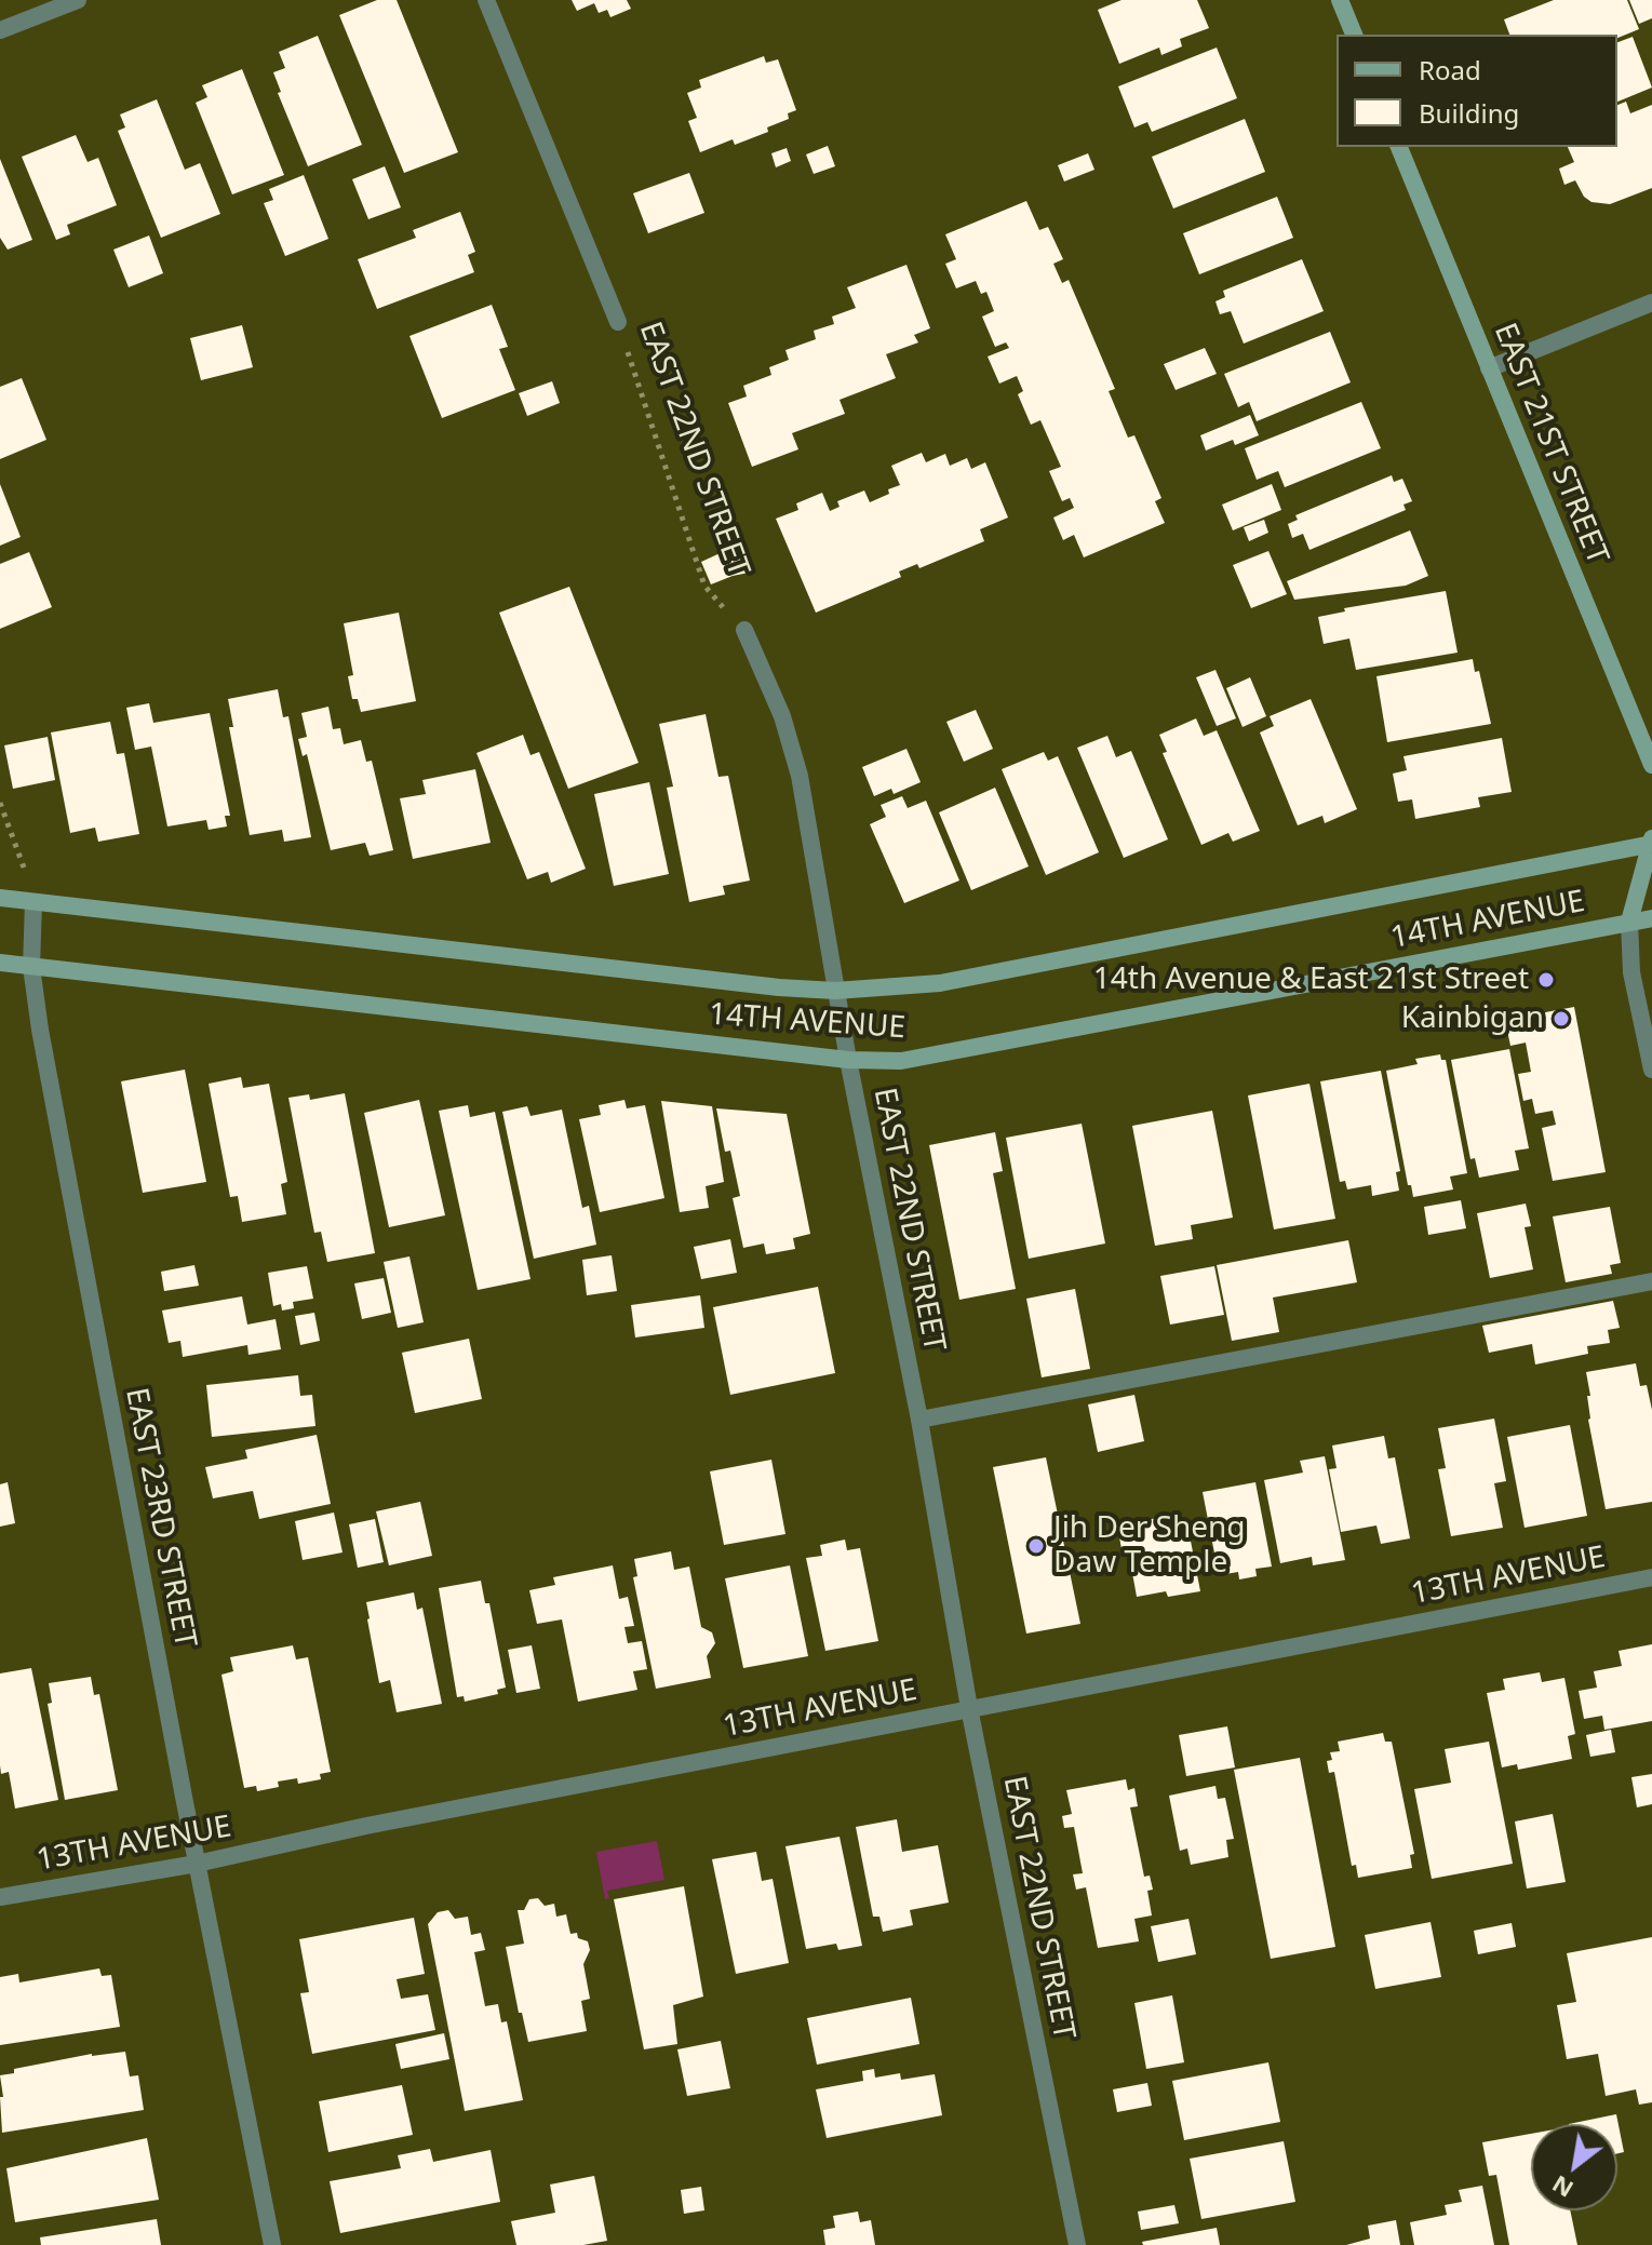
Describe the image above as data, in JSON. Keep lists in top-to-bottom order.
{
  "streets": {
    "main road": ["EAST 21ST STREET", "14TH AVENUE"],
    "street": ["EAST 22ND STREET", "EAST 23RD STREET", "13TH AVENUE"]
  },
  "crossings": [
    ["EAST 22ND STREET", "14TH AVENUE"],
    ["EAST 22ND STREET", "13TH AVENUE"],
    ["14TH AVENUE", "EAST 23RD STREET"],
    ["EAST 23RD STREET", "13TH AVENUE"]
  ],
  "places": ["14th Avenue & East 21st Street", "Kainbigan", "Jih Der Sheng Daw Temple"],
  "legend": ["Road", "Building"],
  "north": "bottom left"
}
